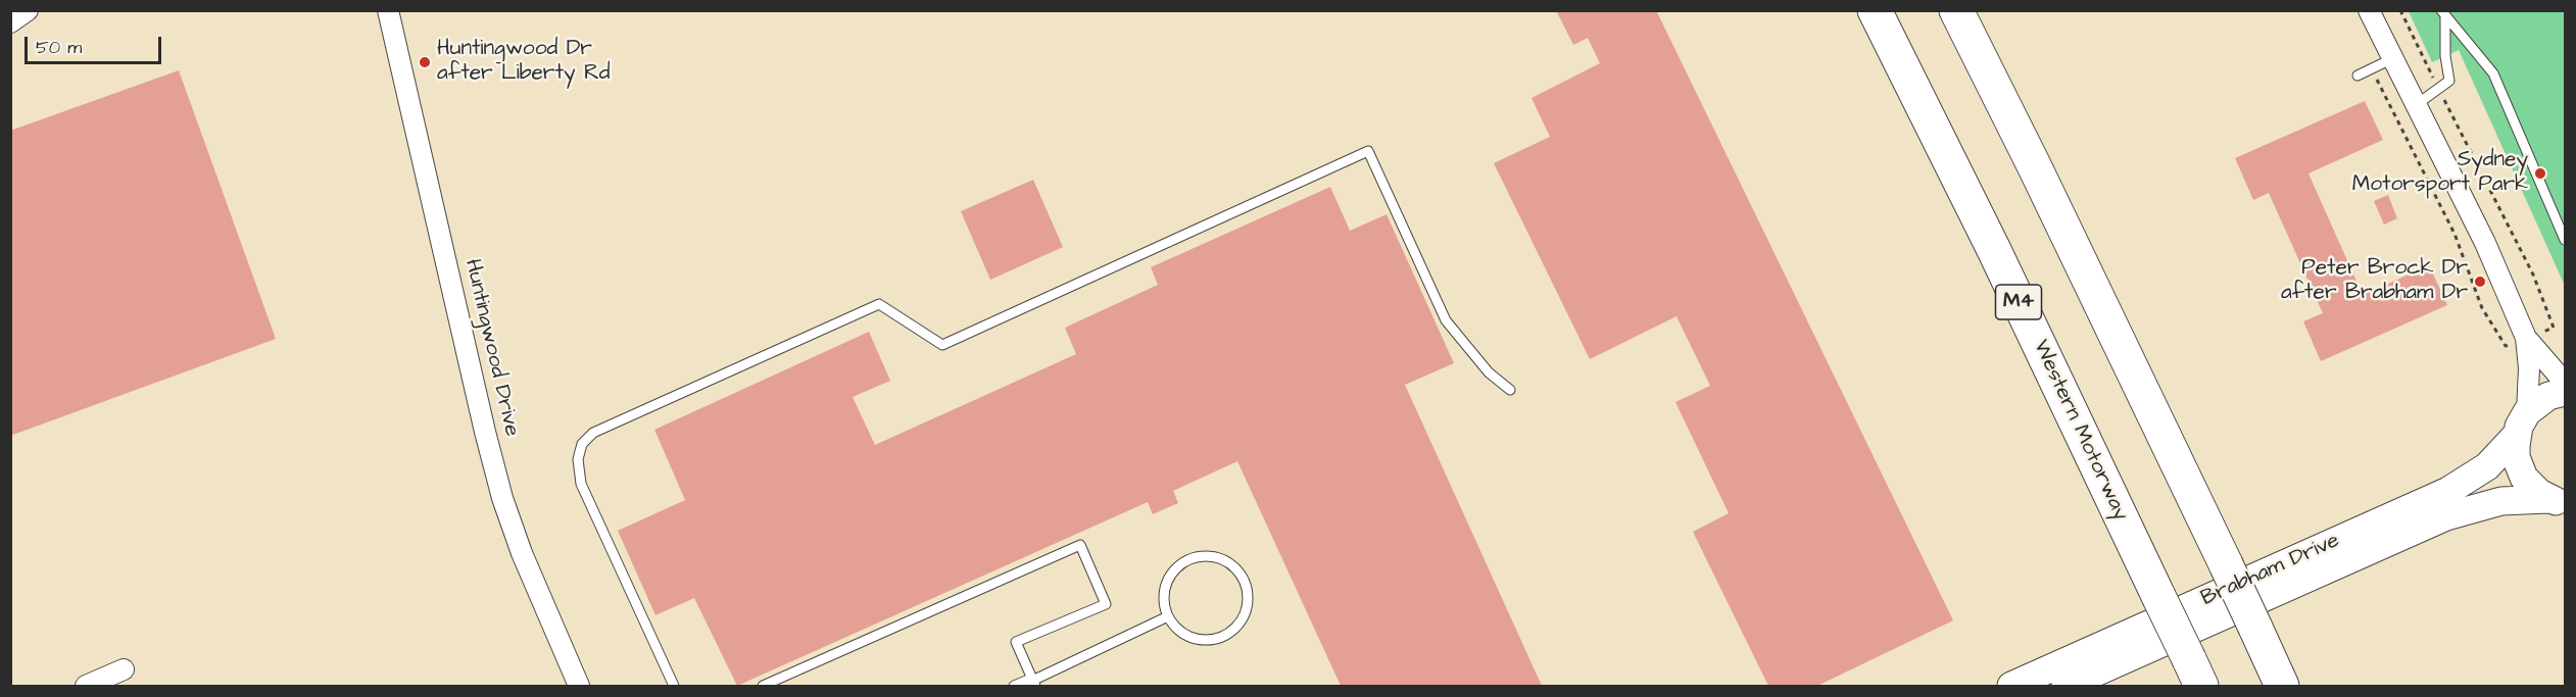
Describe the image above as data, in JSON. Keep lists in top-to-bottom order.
{
  "streets": {
    "highway": ["M4", "Western Motorway"],
    "main road": ["Brabham Drive"],
    "street": ["Huntingwood Drive"]
  },
  "places": ["Huntingwood Dr after Liberty Rd", "Sydney Motorsport Park", "Peter Brock Dr after Brabham Dr"],
  "scale_bar": "50 m"
}
